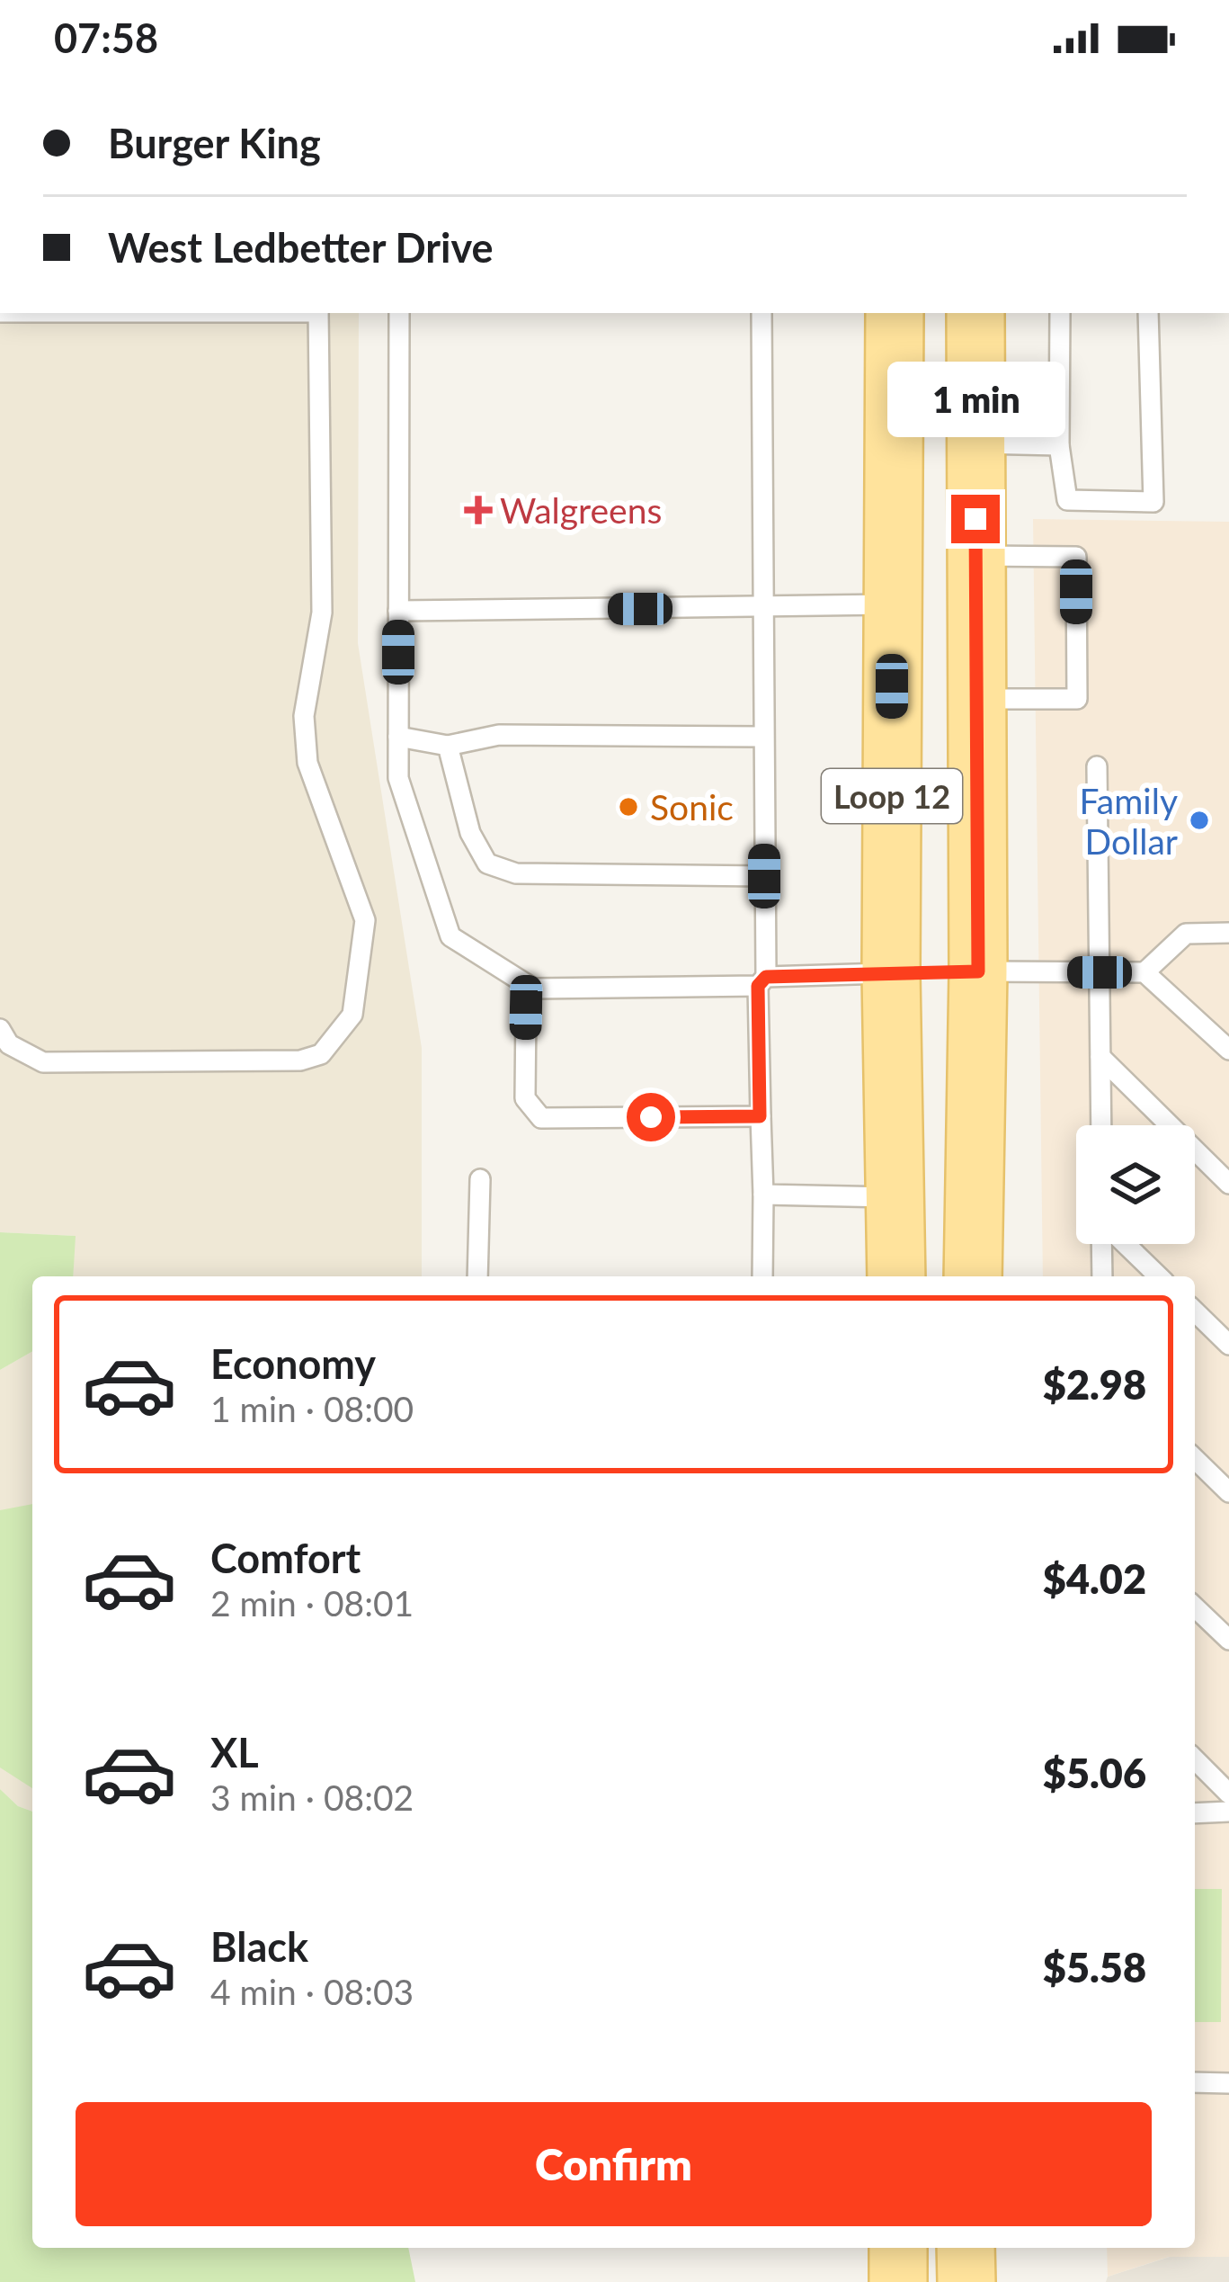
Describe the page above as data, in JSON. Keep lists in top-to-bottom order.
{
  "streets": {
    "main road": ["Loop 12"]
  },
  "places": {
    "health": ["Walgreens"],
    "other": ["Sonic", "Family Dollar"]
  },
  "page": {
    "status": "07:58",
    "banner": ["Burger King", "West Ledbetter Drive"],
    "bubble": "1 min",
    "list": [
      {
        "name": "Economy",
        "note": "1 min · 08:00",
        "value": "$2.98"
      },
      {
        "name": "Comfort",
        "note": "2 min · 08:01",
        "value": "$4.02"
      },
      {
        "name": "XL",
        "note": "3 min · 08:02",
        "value": "$5.06"
      },
      {
        "name": "Black",
        "note": "4 min · 08:03",
        "value": "$5.58"
      }
    ],
    "buttons": "Confirm"
  }
}
